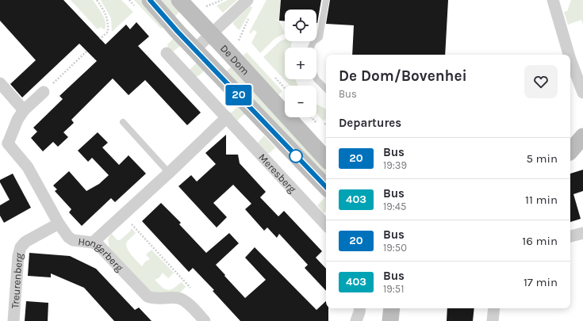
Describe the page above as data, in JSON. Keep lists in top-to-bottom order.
{
  "streets": {
    "street": [
      "De Dom",
      "Meresberg",
      "Hongerberg",
      "Treurenberg"
    ]
  },
  "crossings": [
    ["Hongerberg", "Treurenberg"]
  ],
  "lines": ["bus line 20"],
  "page": {
    "on_map": "20",
    "map_buttons": ["+", "−"],
    "heading": [
      ["De Dom/Bovenhei", "Bus"],
      "Departures"
    ],
    "list": [
      {
        "mark": "20",
        "name": "Bus",
        "note": "19:39",
        "value": "5 min"
      },
      {
        "mark": "403",
        "name": "Bus",
        "note": "19:45",
        "value": "11 min"
      },
      {
        "mark": "20",
        "name": "Bus",
        "note": "19:50",
        "value": "16 min"
      },
      {
        "mark": "403",
        "name": "Bus",
        "note": "19:51",
        "value": "17 min"
      }
    ]
  }
}
